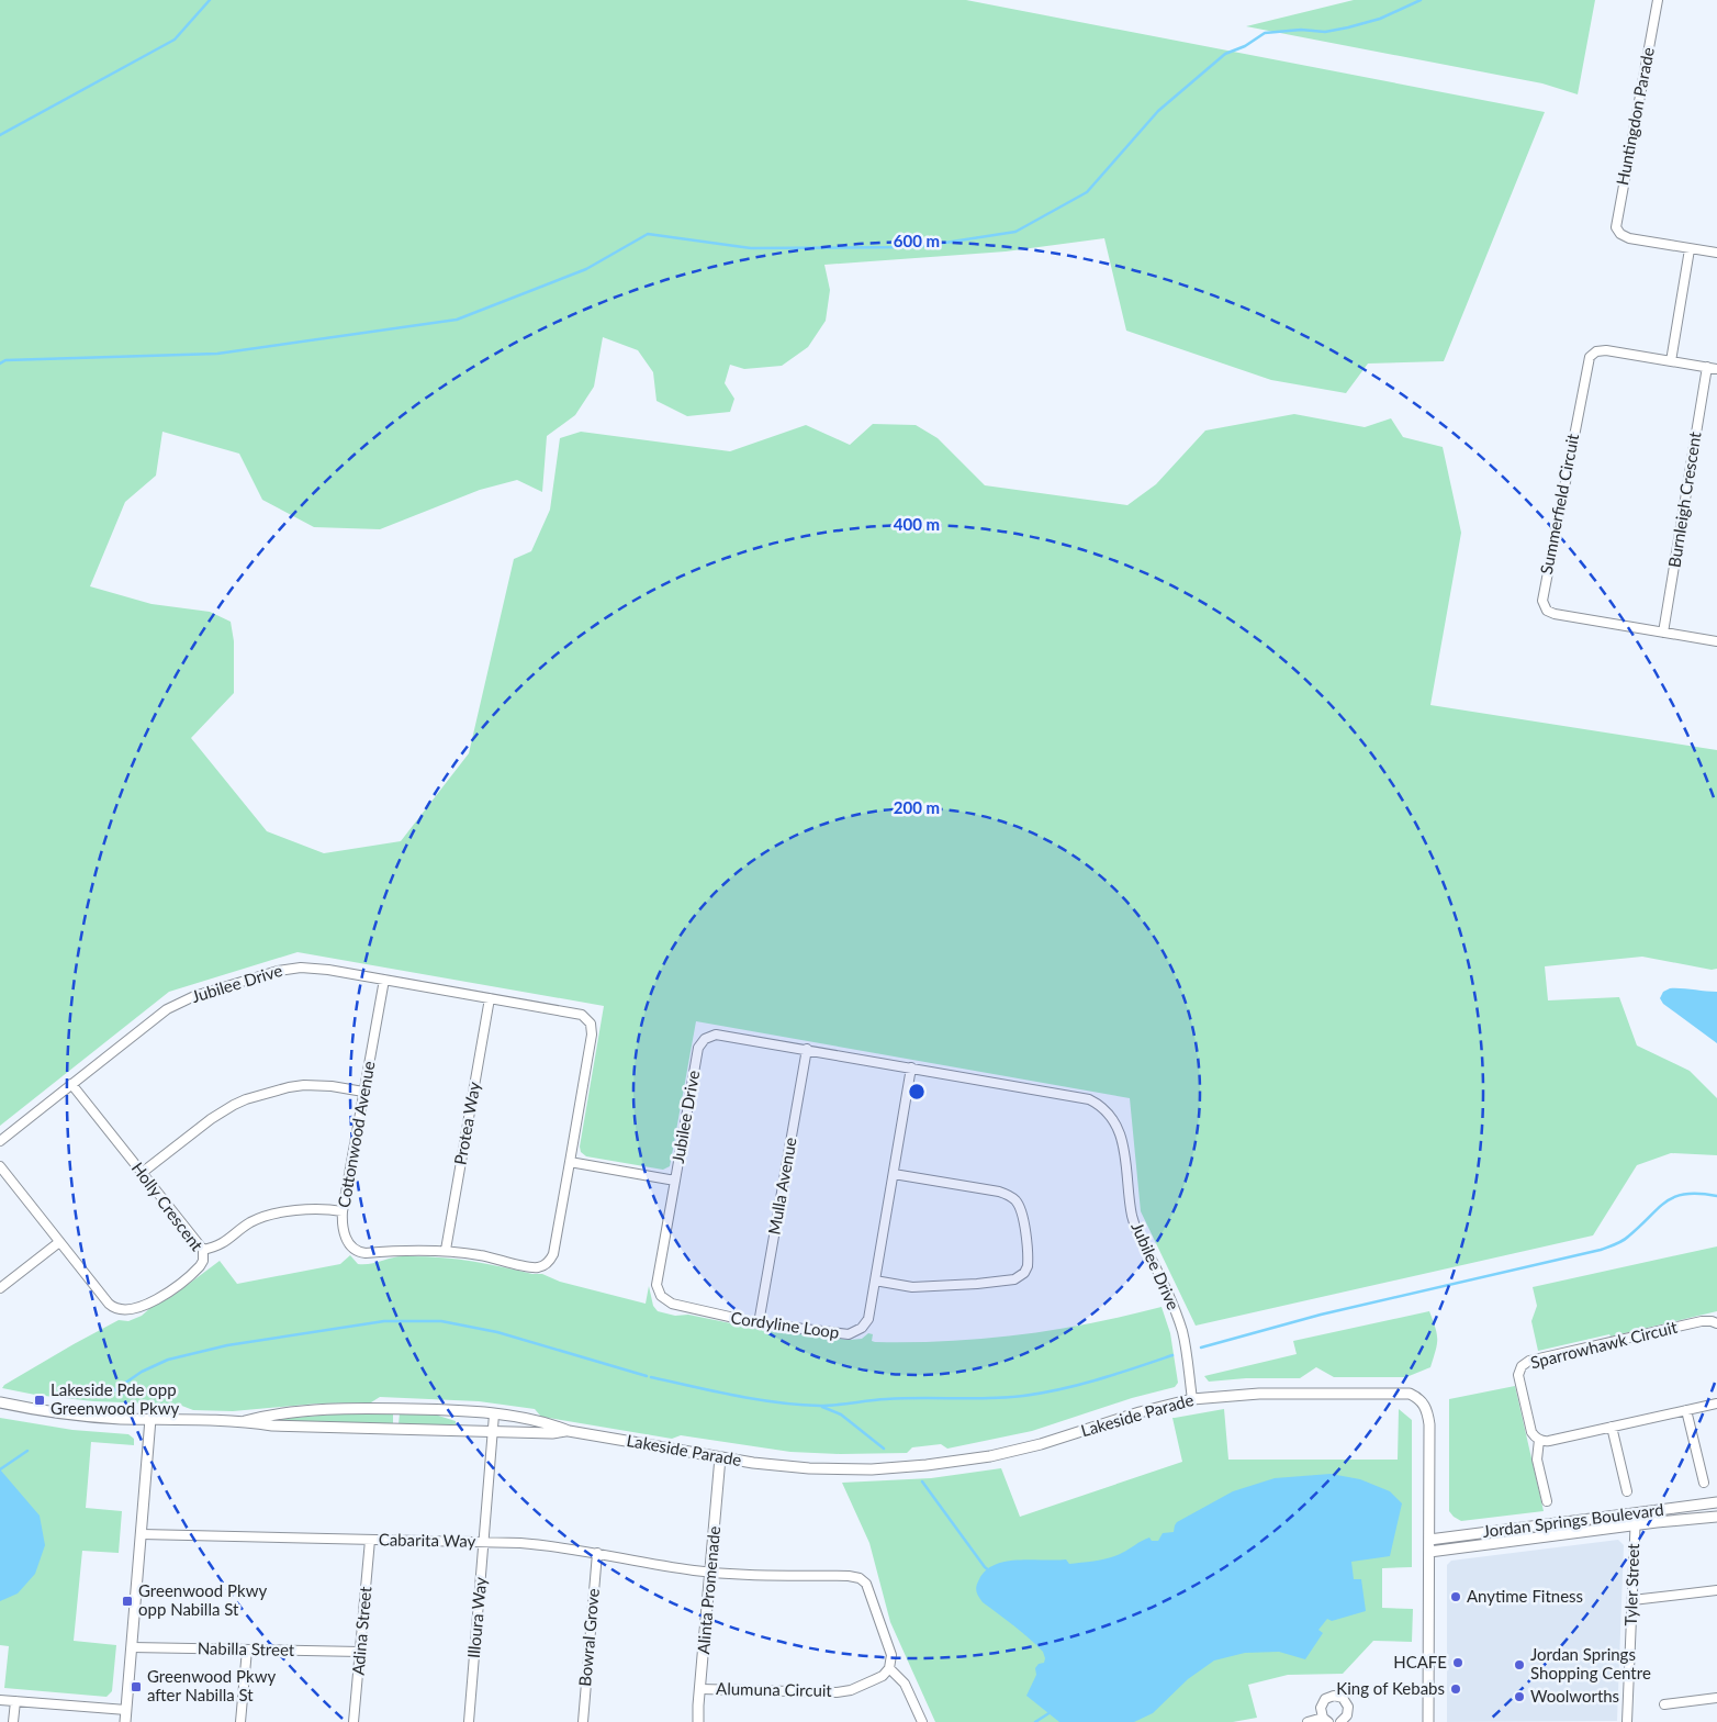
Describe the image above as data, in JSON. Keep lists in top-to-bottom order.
{
  "streets": {
    "street": [
      "Huntingdon Parade",
      "Burnleigh Crescent",
      "Summerfield Circuit",
      "Jubilee Drive",
      "Protea Way",
      "Cottonwood Avenue",
      "Mulla Avenue",
      "Holly Crescent",
      "Cordyline Loop",
      "Sparrowhawk Circuit",
      "Lakeside Parade",
      "Jordan Springs Boulevard",
      "Cabarita Way",
      "Tyler Street",
      "Alinta Promenade",
      "Illoura Way",
      "Adina Street",
      "Bowral Grove",
      "Nabilla Street",
      "Alumuna Circuit"
    ]
  },
  "crossings": [
    ["Burnleigh Crescent", "Summerfield Circuit"],
    ["Jubilee Drive", "Protea Way"],
    ["Jubilee Drive", "Cottonwood Avenue"],
    ["Jubilee Drive", "Mulla Avenue"],
    ["Jubilee Drive", "Holly Crescent"],
    ["Jubilee Drive", "Cordyline Loop"],
    ["Jubilee Drive", "Lakeside Parade"],
    ["Protea Way", "Cottonwood Avenue"],
    ["Mulla Avenue", "Cordyline Loop"],
    ["Lakeside Parade", "Jordan Springs Boulevard"],
    ["Lakeside Parade", "Alinta Promenade"],
    ["Lakeside Parade", "Illoura Way"],
    ["Jordan Springs Boulevard", "Tyler Street"],
    ["Cabarita Way", "Alinta Promenade"],
    ["Cabarita Way", "Illoura Way"],
    ["Cabarita Way", "Adina Street"],
    ["Cabarita Way", "Bowral Grove"],
    ["Alinta Promenade", "Alumuna Circuit"],
    ["Adina Street", "Nabilla Street"]
  ],
  "places": {
    "transit": ["Lakeside Pde opp Greenwood Pkwy", "Greenwood Pkwy opp Nabilla St", "Greenwood Pkwy after Nabilla St"],
    "other": [
      "Anytime Fitness",
      "HCAFE",
      "Jordan Springs Shopping Centre",
      "King of Kebabs",
      "Woolworths"
    ]
  },
  "rings": ["600 m", "400 m", "200 m"]
}
